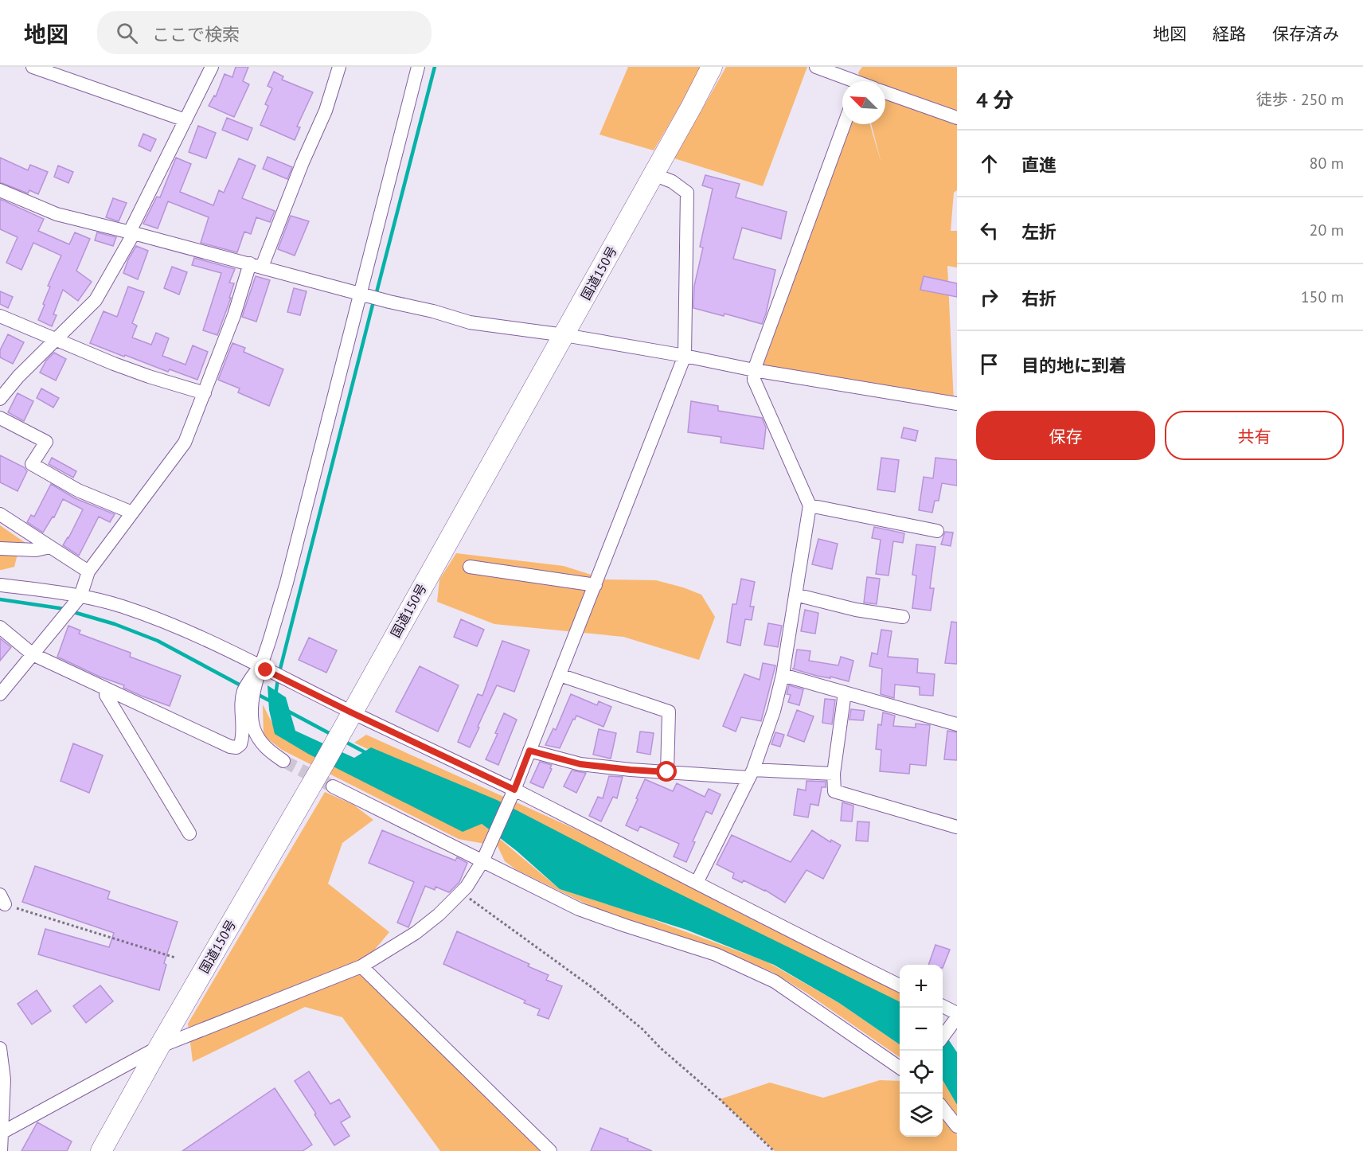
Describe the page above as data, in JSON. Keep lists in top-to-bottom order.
{
  "streets": {
    "highway": ["国道150号"]
  },
  "north": "top left",
  "page": {
    "header": "地図",
    "search": "ここで検索",
    "nav": ["地図", "経路", "保存済み"],
    "heading": ["4 分", "徒歩 · 250 m"],
    "list": [
      ["直進", "80 m"],
      ["左折", "20 m"],
      ["右折", "150 m"],
      "目的地に到着"
    ],
    "buttons": ["保存", "共有"],
    "map_buttons": ["+", "−"]
  }
}
